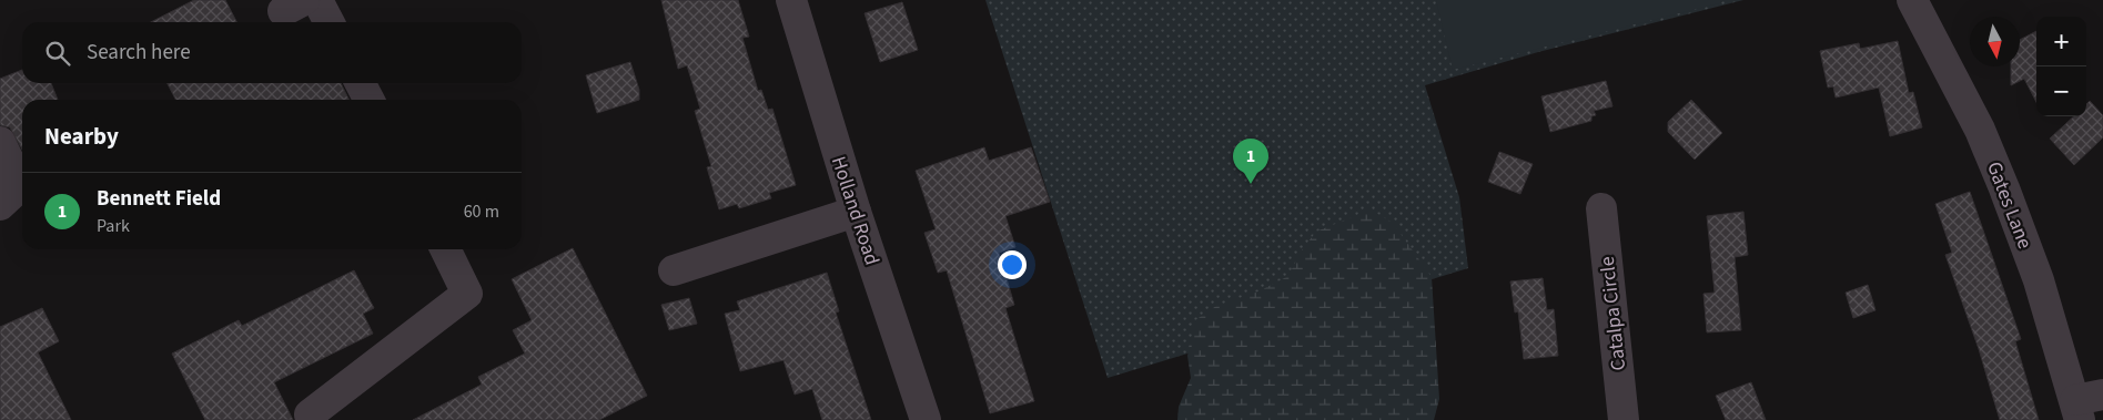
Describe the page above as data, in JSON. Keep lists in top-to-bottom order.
{
  "streets": {
    "street": ["Gates Lane", "Holland Road", "Catalpa Circle"]
  },
  "north": "bottom",
  "page": {
    "map_buttons": ["+", "−"],
    "search": "Search here",
    "heading": "Nearby",
    "pins": "1",
    "list": [
      {
        "mark": "1",
        "name": "Bennett Field",
        "note": "Park",
        "value": "60 m"
      }
    ]
  }
}
